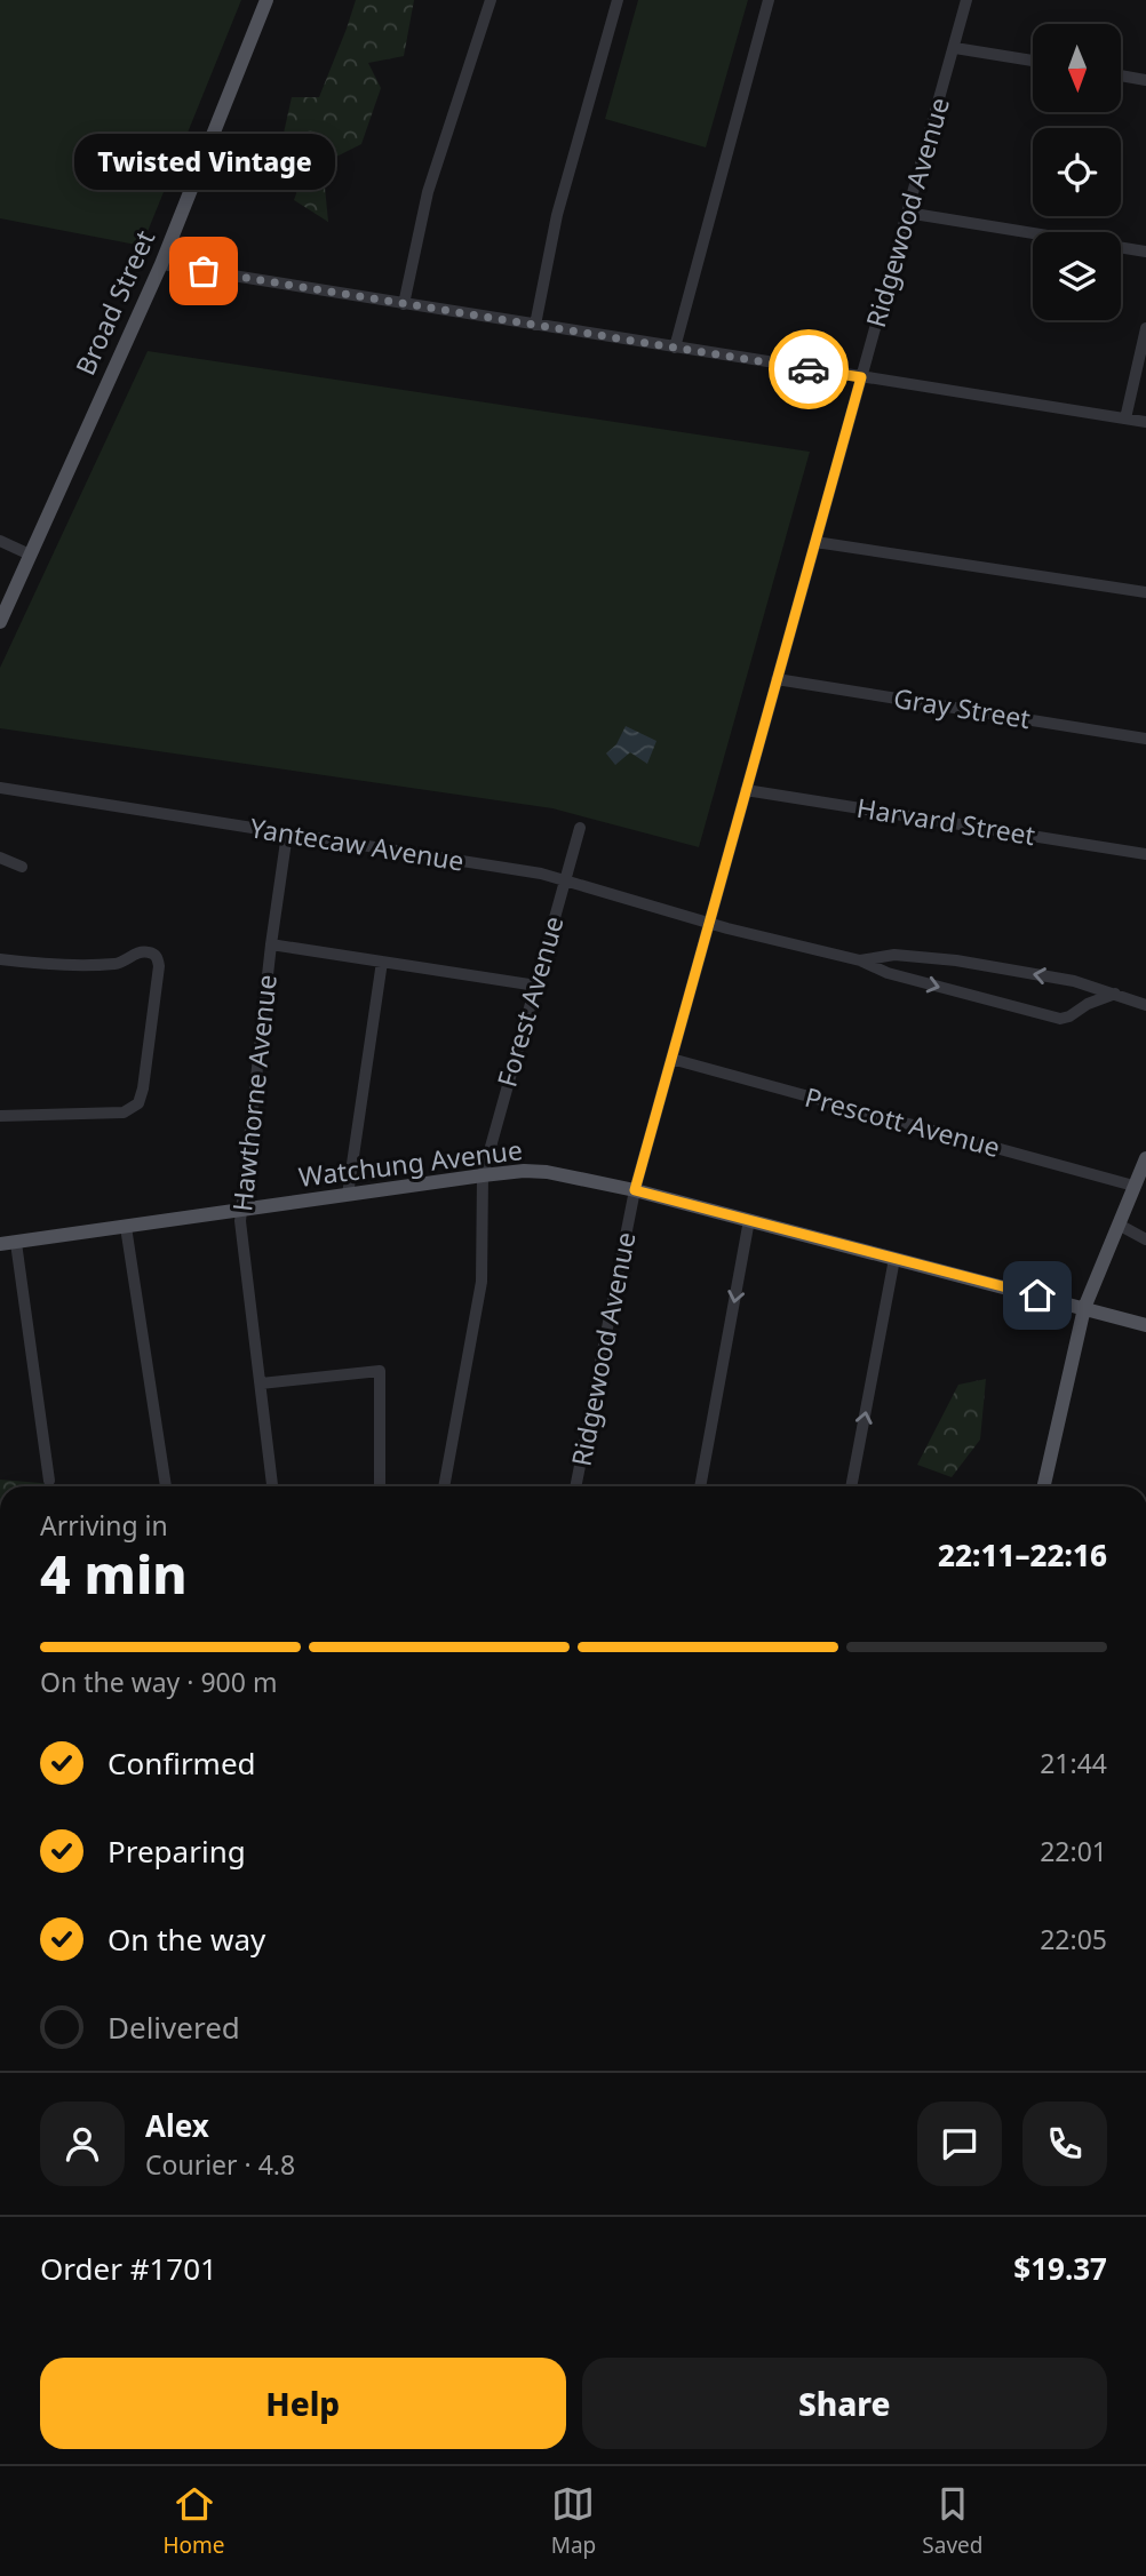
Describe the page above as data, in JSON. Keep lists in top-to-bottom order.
{
  "streets": {
    "main road": ["Broad Street", "Watchung Avenue"],
    "street": [
      "Ridgewood Avenue",
      "Gray Street",
      "Harvard Street",
      "Yantecaw Avenue",
      "Forest Avenue",
      "Hawthorne Avenue",
      "Prescott Avenue"
    ]
  },
  "crossings": [
    ["Ridgewood Avenue", "Gray Street"],
    ["Ridgewood Avenue", "Harvard Street"],
    ["Ridgewood Avenue", "Yantecaw Avenue"],
    ["Ridgewood Avenue", "Prescott Avenue"],
    ["Ridgewood Avenue", "Watchung Avenue"],
    ["Yantecaw Avenue", "Forest Avenue"],
    ["Yantecaw Avenue", "Hawthorne Avenue"],
    ["Forest Avenue", "Watchung Avenue"],
    ["Hawthorne Avenue", "Watchung Avenue"]
  ],
  "places": ["Twisted Vintage"],
  "north": "bottom",
  "page": {
    "bubble": "Twisted Vintage",
    "heading": ["4 min", "Arriving in", "22:11–22:16"],
    "panel": [
      "Alex",
      "Courier · 4.8",
      "Order #1701",
      "$19.37"
    ],
    "bar": "On the way · 900 m",
    "list": [
      ["Confirmed", "21:44"],
      ["Preparing", "22:01"],
      ["On the way", "22:05"],
      "Delivered"
    ],
    "buttons": ["Help", "Share"],
    "tabs": ["Home", "Map", "Saved"]
  }
}
